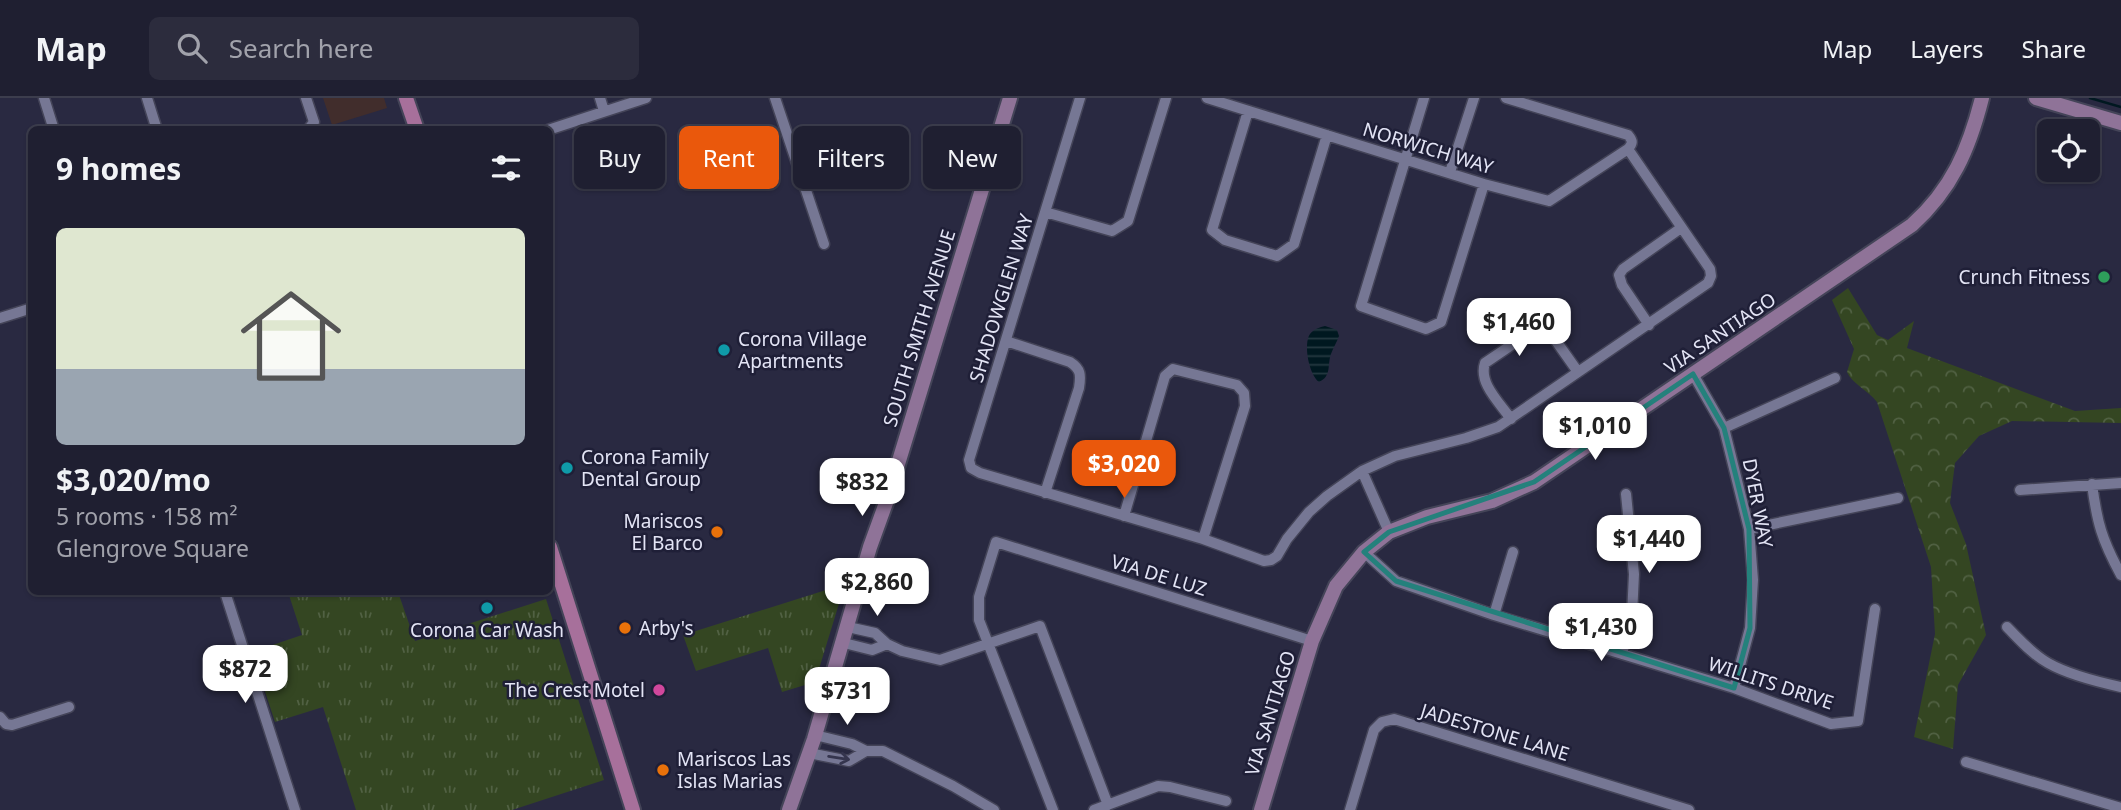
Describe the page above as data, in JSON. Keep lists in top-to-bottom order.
{
  "streets": {
    "street": [
      "NORWICH WAY",
      "SHADOWGLEN WAY",
      "SOUTH SMITH AVENUE",
      "VIA SANTIAGO",
      "DYER WAY",
      "VIA DE LUZ",
      "WILLITS DRIVE",
      "JADESTONE LANE"
    ]
  },
  "crossings": [
    ["VIA SANTIAGO", "DYER WAY"],
    ["VIA SANTIAGO", "VIA DE LUZ"],
    ["VIA SANTIAGO", "WILLITS DRIVE"],
    ["DYER WAY", "WILLITS DRIVE"]
  ],
  "places": [
    "Crunch Fitness",
    "Corona Village Apartments",
    "Corona Family Dental Group",
    "Mariscos El Barco",
    "Corona Car Wash",
    "Arby's",
    "The Crest Motel",
    "Mariscos Las Islas Marias"
  ],
  "page": {
    "header": "Map",
    "search": "Search here",
    "nav": ["Map", "Layers", "Share"],
    "chip": [
      "Buy",
      "Rent",
      "Filters",
      "New"
    ],
    "heading": "9 homes",
    "list": [
      {
        "name": "$3,020/mo",
        "note": "5 rooms · 158 m² · Glengrove Square"
      }
    ],
    "price": [
      "$1,460",
      "$1,010",
      "$3,020",
      "$832",
      "$1,440",
      "$2,860",
      "$1,430",
      "$872",
      "$731"
    ]
  }
}
